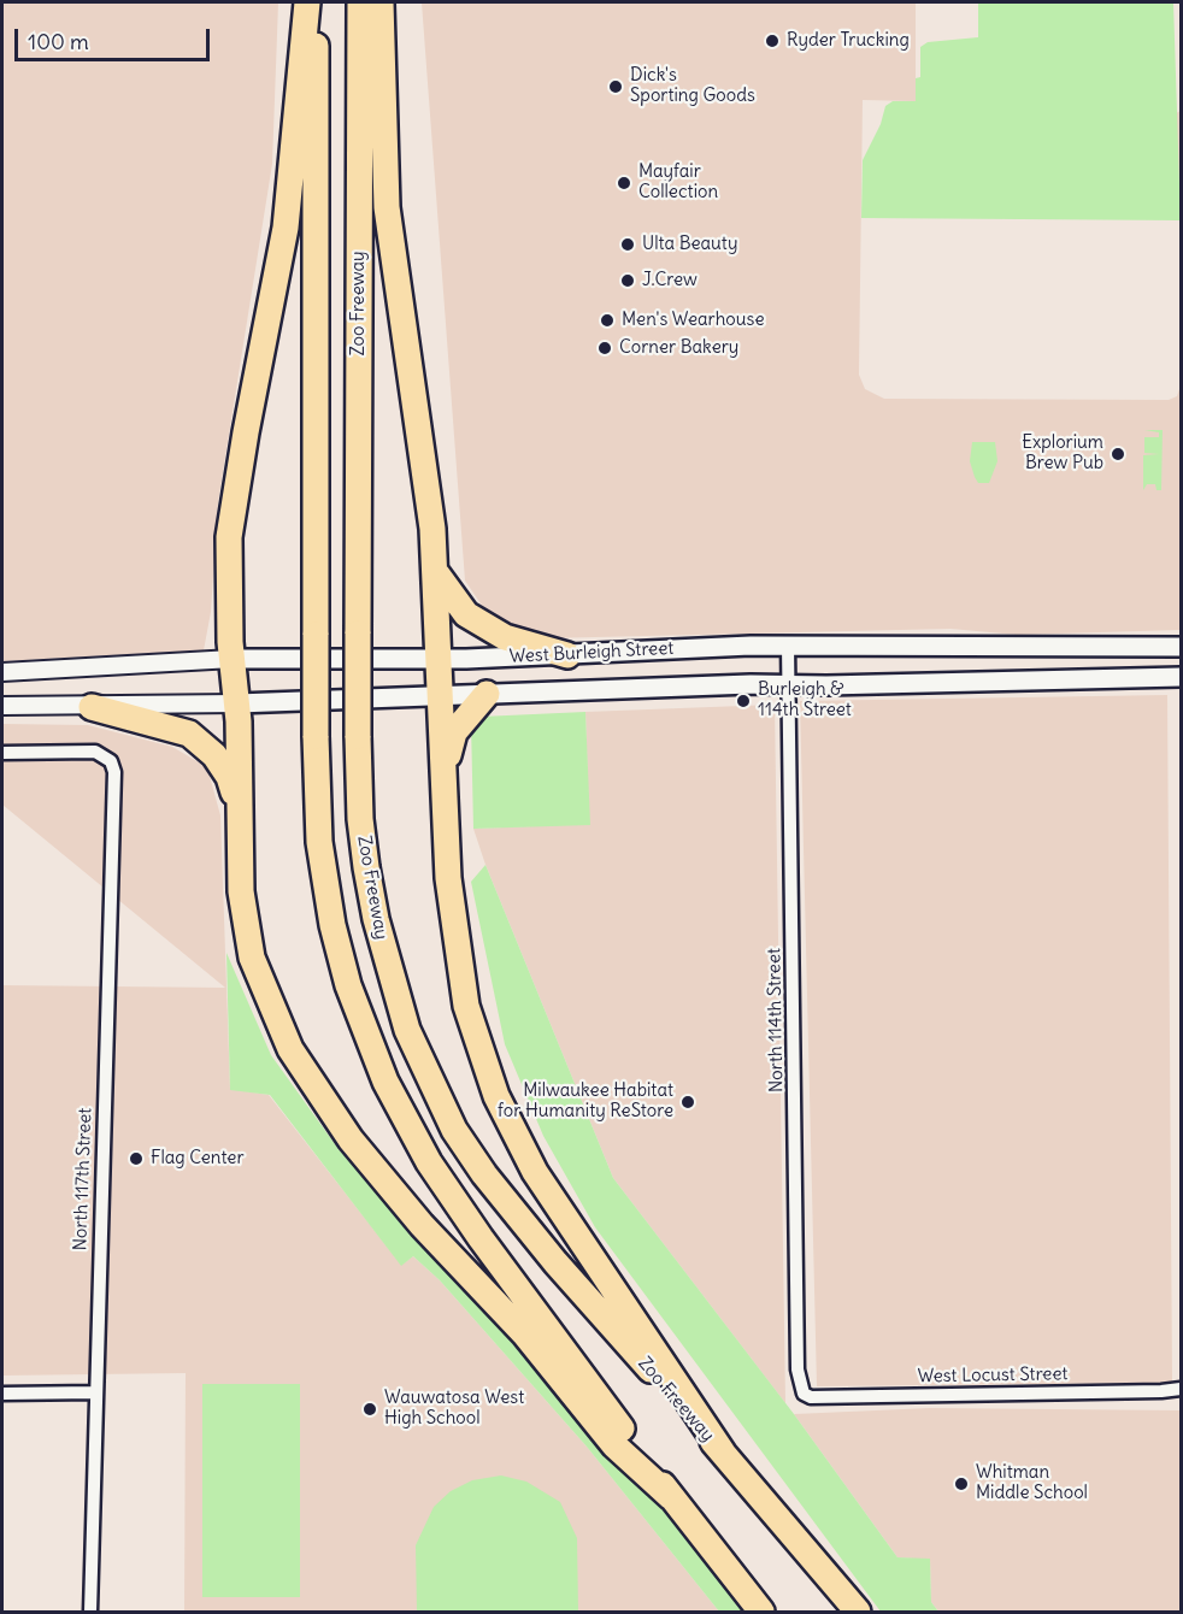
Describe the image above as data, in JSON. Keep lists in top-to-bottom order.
{
  "streets": {
    "highway": ["Zoo Freeway"],
    "main road": ["West Burleigh Street"],
    "street": ["North 114th Street", "North 117th Street", "West Locust Street"]
  },
  "crossings": [
    ["West Burleigh Street", "North 114th Street"],
    ["North 114th Street", "West Locust Street"]
  ],
  "places": [
    "Ryder Trucking",
    "Dick's Sporting Goods",
    "Mayfair Collection",
    "Ulta Beauty",
    "J.Crew",
    "Men's Wearhouse",
    "Corner Bakery",
    "Explorium Brew Pub",
    "Burleigh & 114th Street",
    "Milwaukee Habitat for Humanity ReStore",
    "Flag Center",
    "Wauwatosa West High School",
    "Whitman Middle School"
  ],
  "scale_bar": "100 m"
}
